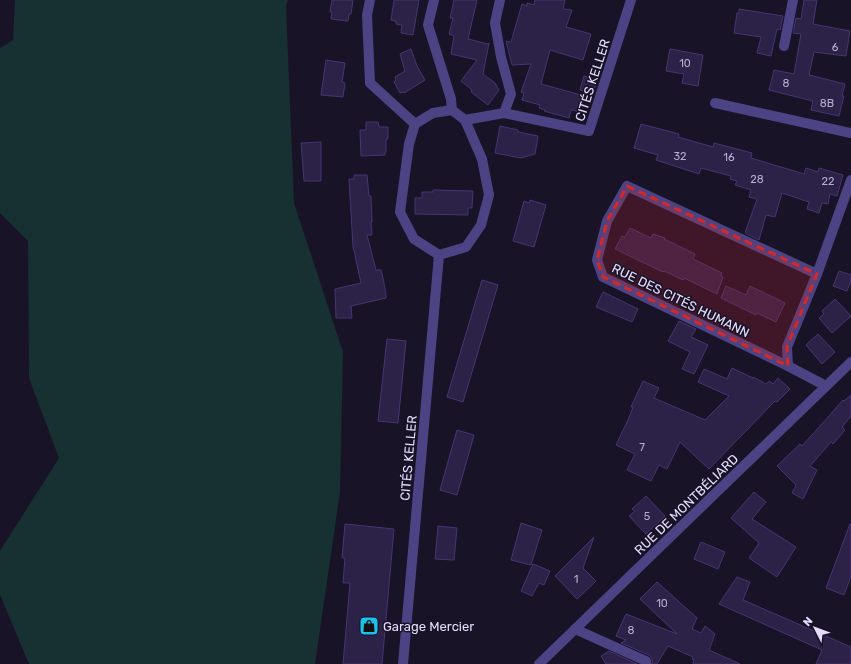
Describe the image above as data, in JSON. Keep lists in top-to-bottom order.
{
  "streets": {
    "street": ["CITÉS KELLER", "RUE DES CITÉS HUMANN", "RUE DE MONTBÉLIARD"]
  },
  "crossings": [
    ["RUE DES CITÉS HUMANN", "RUE DE MONTBÉLIARD"]
  ],
  "places": {
    "shop": ["Garage Mercier"]
  },
  "house_numbers": [
    "6",
    "10",
    "8",
    "8B",
    "32",
    "16",
    "28",
    "22",
    "7",
    "5",
    "1",
    "10",
    "8"
  ],
  "north": "top left"
}
